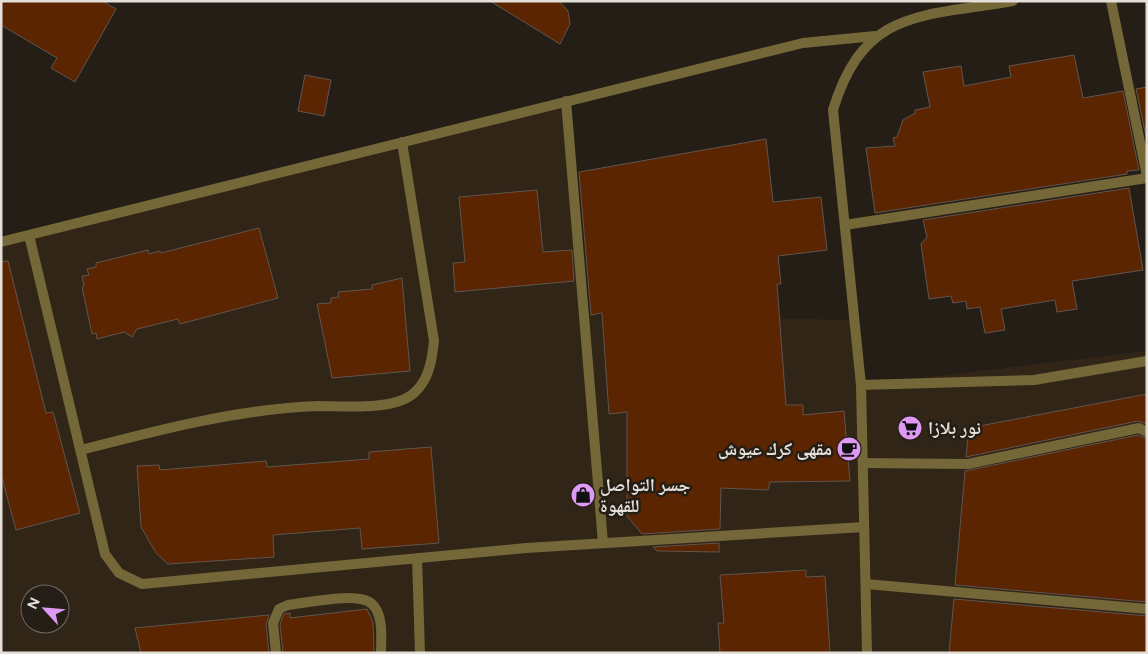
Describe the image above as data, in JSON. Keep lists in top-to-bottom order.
{
  "places": {
    "supermarket": ["نور بلازا"],
    "cafe": ["مقهى كرك عيوش"],
    "shop": ["جسر التواصل للقهوة"]
  },
  "north": "top left"
}
